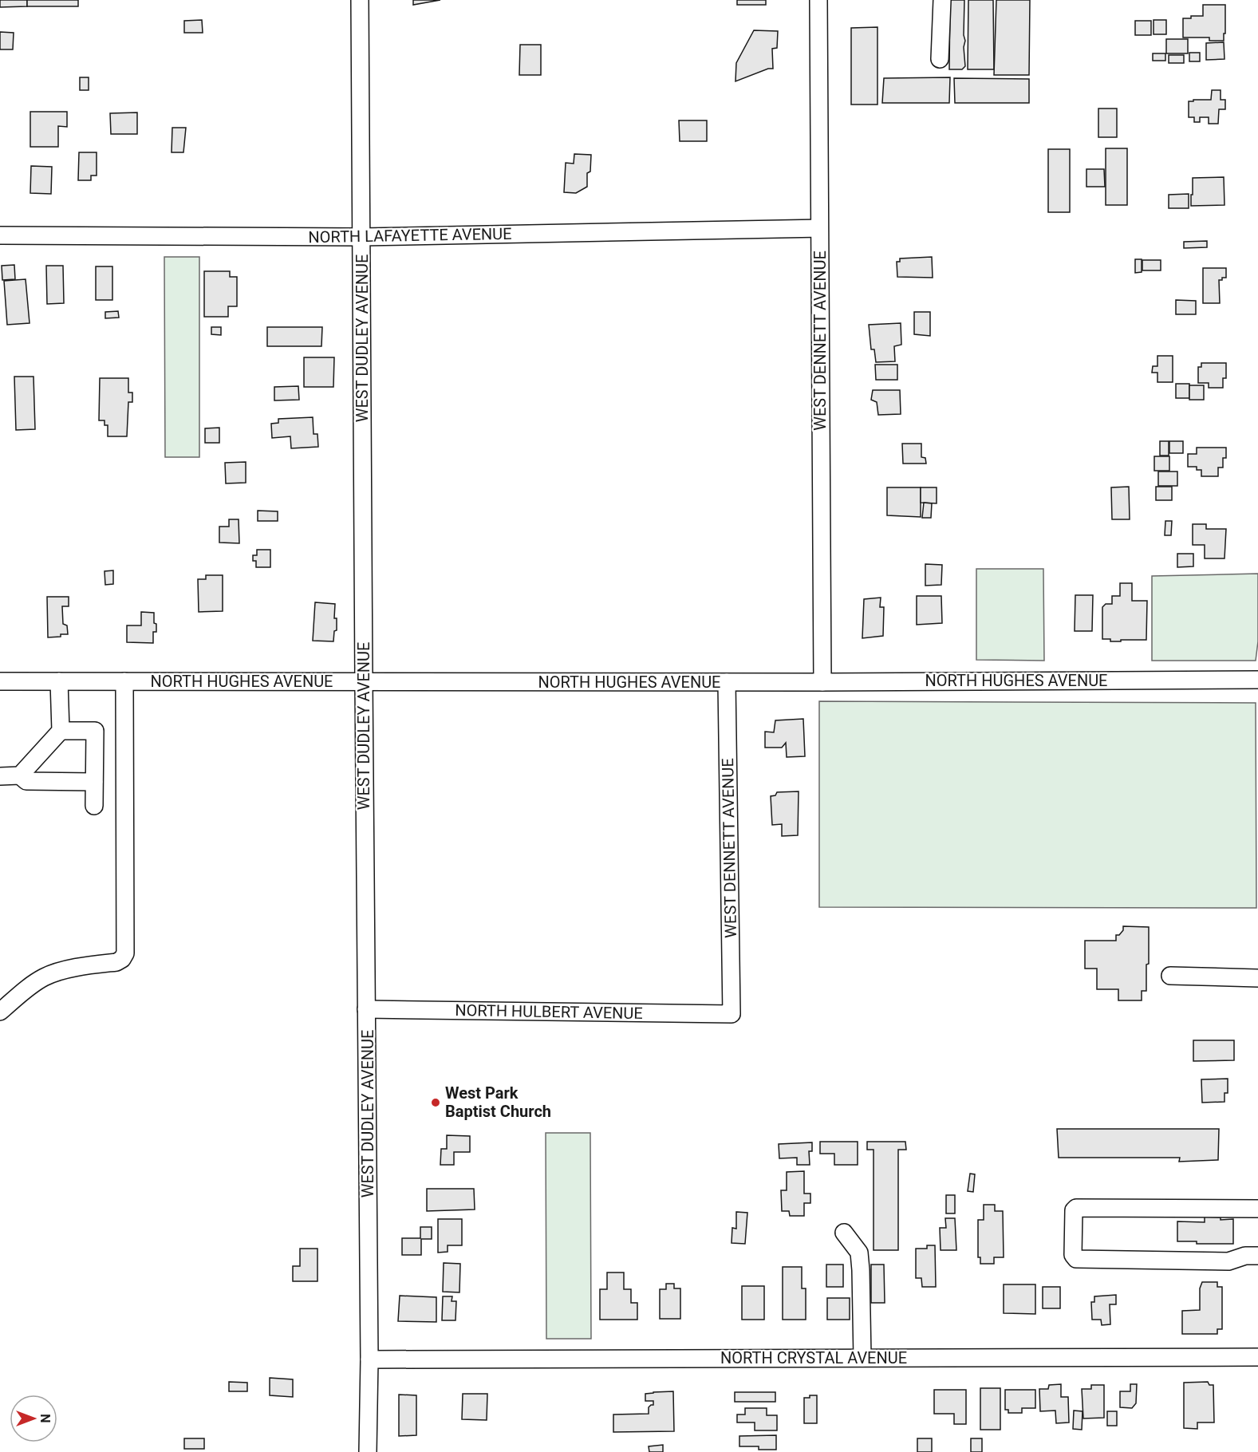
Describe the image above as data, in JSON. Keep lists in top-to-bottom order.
{
  "streets": {
    "street": [
      "NORTH LAFAYETTE AVENUE",
      "WEST DUDLEY AVENUE",
      "WEST DENNETT AVENUE",
      "NORTH HUGHES AVENUE",
      "NORTH HULBERT AVENUE",
      "NORTH CRYSTAL AVENUE"
    ]
  },
  "crossings": [
    ["NORTH LAFAYETTE AVENUE", "WEST DUDLEY AVENUE"],
    ["NORTH LAFAYETTE AVENUE", "WEST DENNETT AVENUE"],
    ["WEST DUDLEY AVENUE", "NORTH HUGHES AVENUE"],
    ["WEST DUDLEY AVENUE", "NORTH HULBERT AVENUE"],
    ["WEST DUDLEY AVENUE", "NORTH CRYSTAL AVENUE"],
    ["WEST DENNETT AVENUE", "NORTH HUGHES AVENUE"],
    ["WEST DENNETT AVENUE", "NORTH HULBERT AVENUE"]
  ],
  "places": ["West Park Baptist Church"],
  "north": "right"
}
